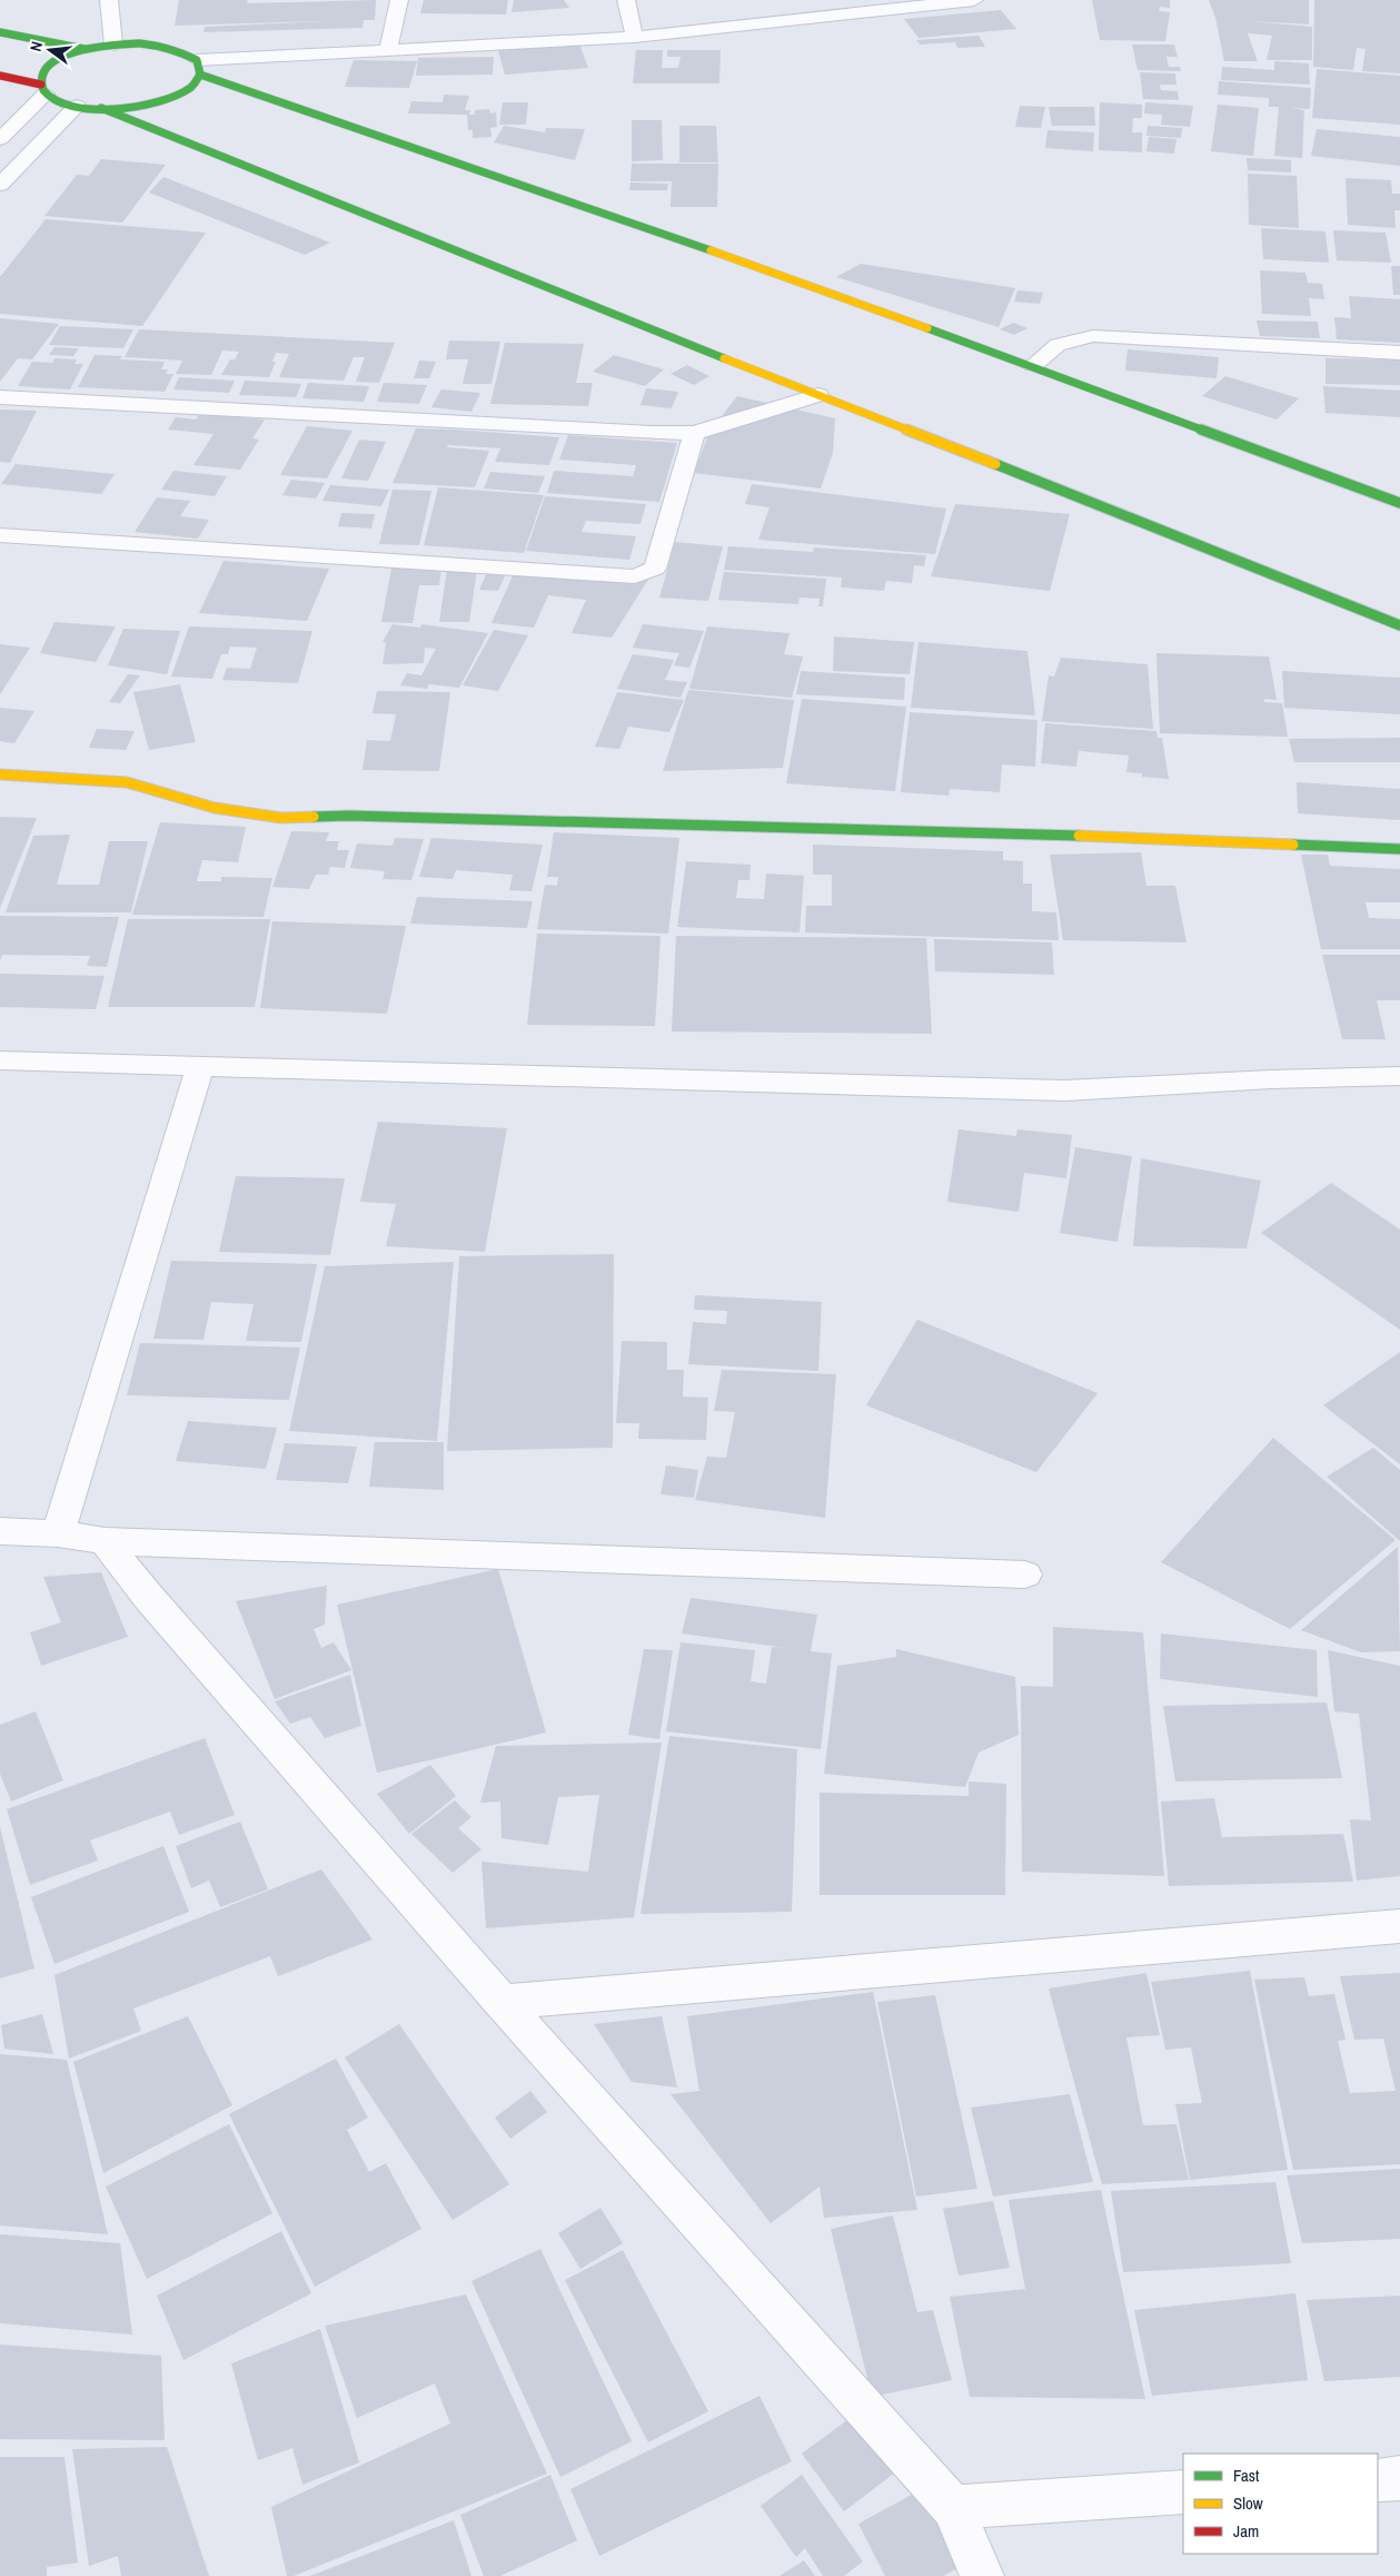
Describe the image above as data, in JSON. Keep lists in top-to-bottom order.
{
  "legend": ["Fast", "Slow", "Jam"],
  "north": "left"
}
